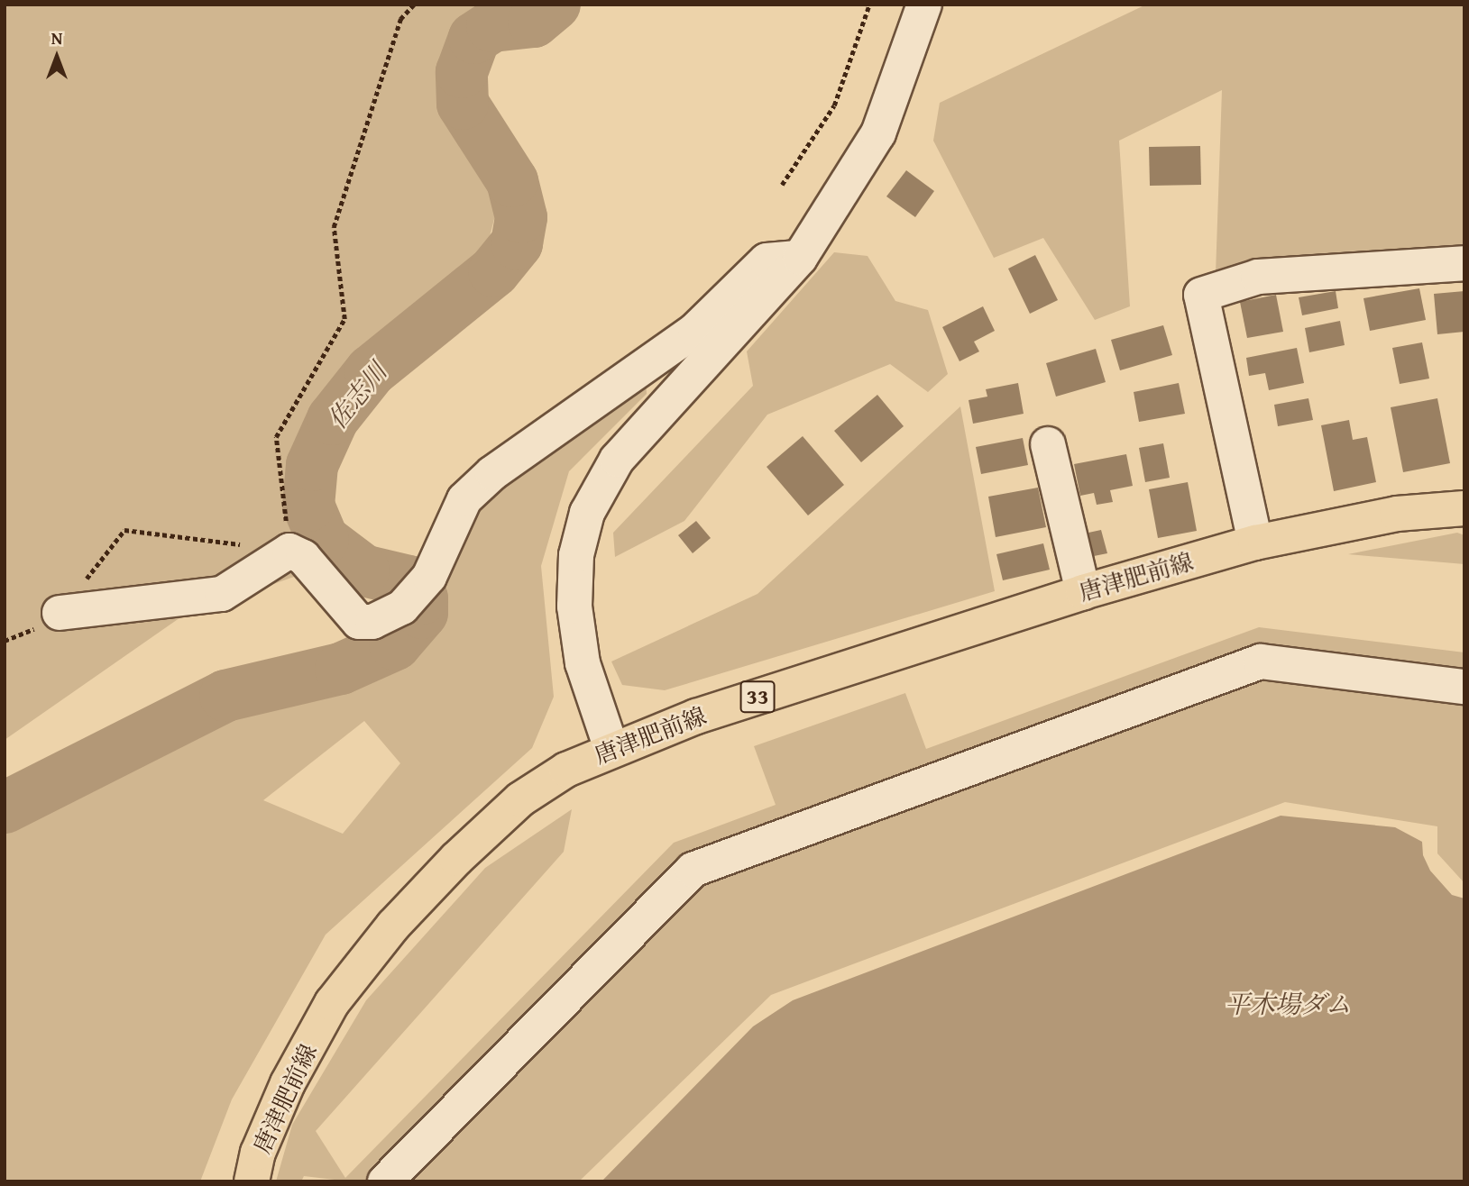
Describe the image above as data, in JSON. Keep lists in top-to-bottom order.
{
  "streets": {
    "main road": ["唐津肥前線", "33"]
  },
  "water": ["佐志川", "平木場ダム"],
  "north": "top"
}
